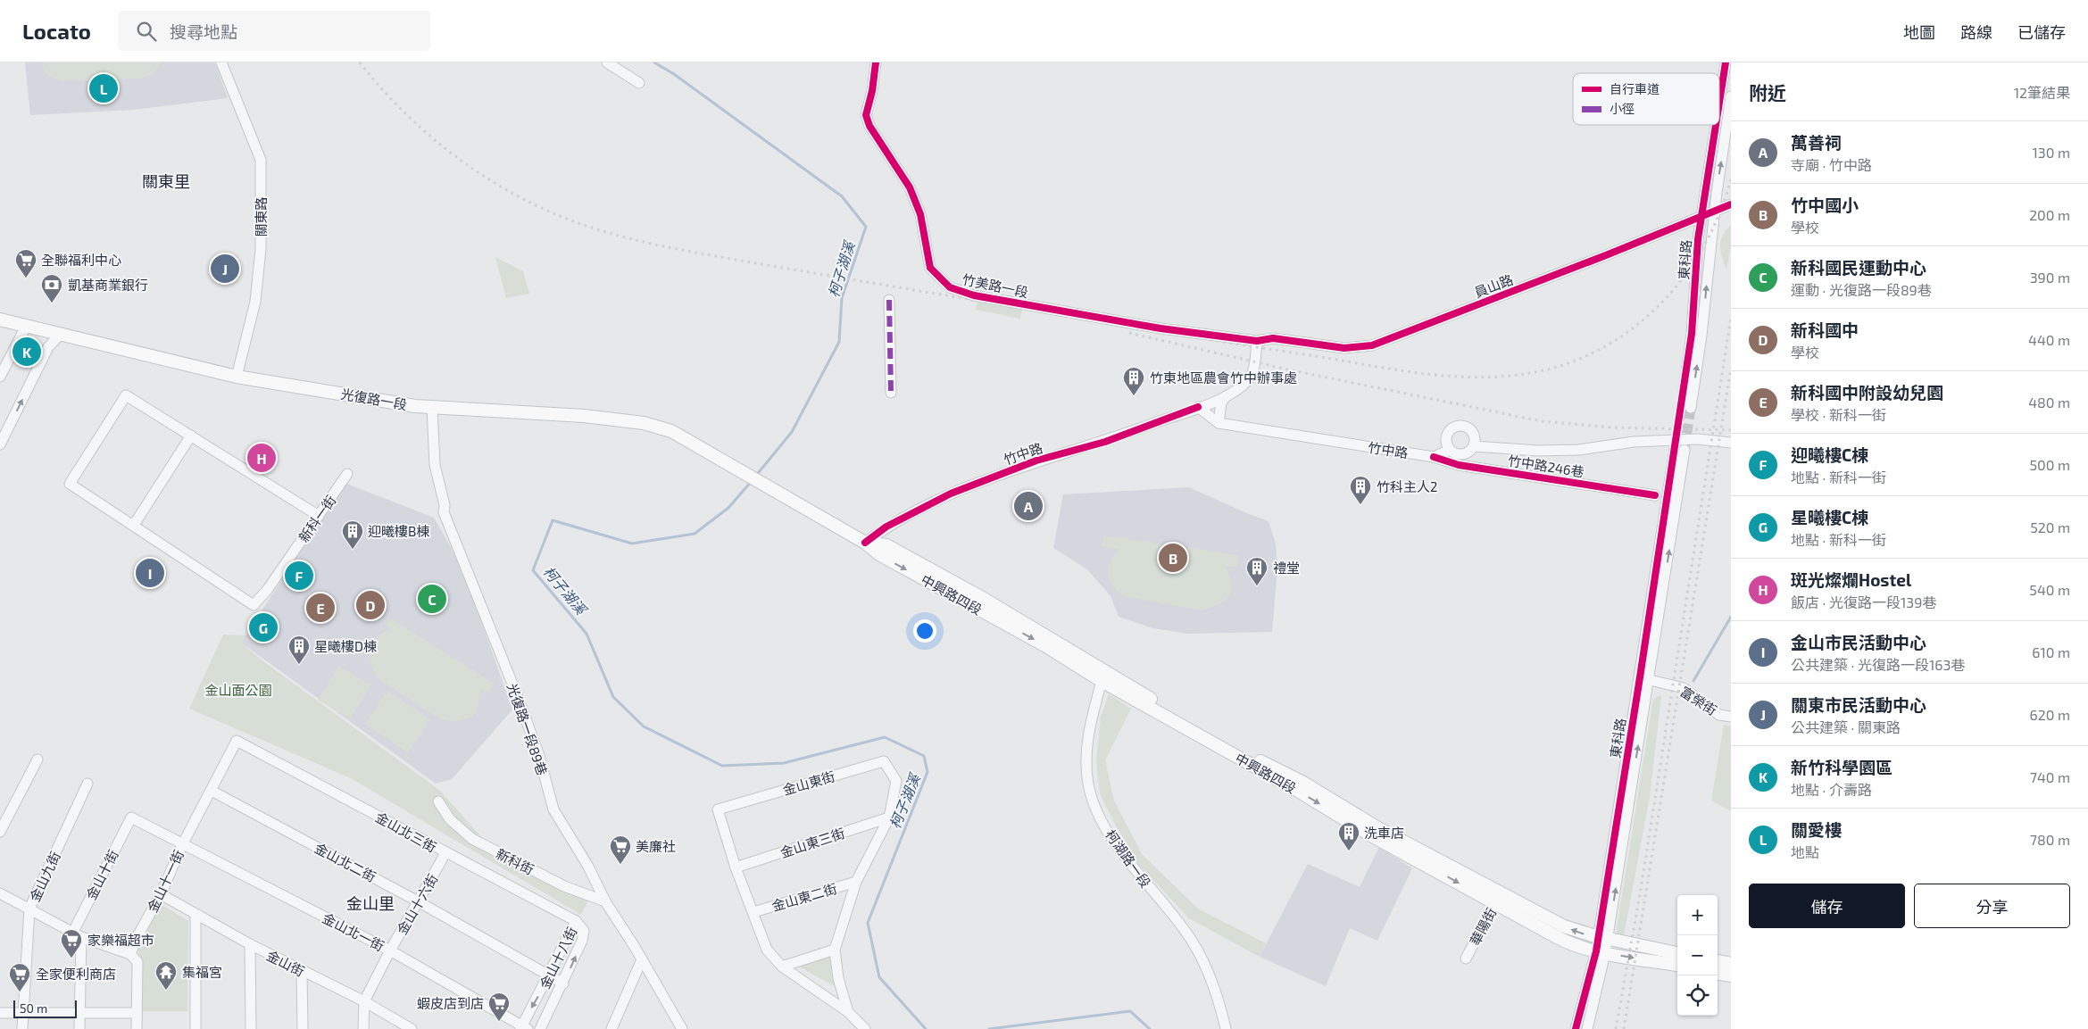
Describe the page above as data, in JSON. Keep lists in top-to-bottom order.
{
  "streets": {
    "main road": ["光復路一段", "中興路四段"],
    "street": [
      "關東路",
      "東科路",
      "竹美路一段",
      "員山路",
      "竹中路",
      "竹中路246巷",
      "新科一街",
      "富榮街",
      "光復路一段89巷",
      "金山東街",
      "金山北三街",
      "金山東三街",
      "柯湖路一段",
      "新科街",
      "金山北二街",
      "金山十街",
      "金山九街",
      "金山十一街",
      "金山東二街",
      "金山十六街",
      "華陽街",
      "金山北一街",
      "金山十八街",
      "金山街"
    ]
  },
  "crossings": [
    ["關東路", "光復路一段"],
    ["東科路", "員山路"],
    ["東科路", "中興路四段"],
    ["東科路", "富榮街"],
    ["竹美路一段", "員山路"],
    ["竹美路一段", "竹中路"],
    ["員山路", "竹中路"],
    ["光復路一段", "中興路四段"],
    ["光復路一段", "光復路一段89巷"],
    ["竹中路", "竹中路246巷"],
    ["竹中路", "中興路四段"],
    ["中興路四段", "柯湖路一段"],
    ["中興路四段", "華陽街"],
    ["光復路一段89巷", "新科街"],
    ["金山東街", "金山東三街"],
    ["金山東街", "金山東二街"],
    ["金山北三街", "金山十一街"],
    ["金山北三街", "金山十六街"],
    ["金山北三街", "金山十八街"],
    ["金山北二街", "金山十一街"],
    ["金山北二街", "金山十六街"],
    ["金山北二街", "金山十八街"],
    ["金山十街", "金山北一街"],
    ["金山十一街", "金山北一街"],
    ["金山十一街", "金山街"],
    ["金山十六街", "金山北一街"],
    ["金山十六街", "金山街"],
    ["金山北一街", "金山十八街"]
  ],
  "districts": ["關東里", "金山里"],
  "water": ["柯子湖溪"],
  "parks": ["金山面公園"],
  "places": {
    "supermarket": [
      "全聯福利中心",
      "美廉社",
      "家樂福超市",
      "全家便利商店",
      "蝦皮店到店"
    ],
    "bank": ["凱基商業銀行"],
    "building": [
      "竹東地區農會竹中辦事處",
      "竹科主人2",
      "迎曦樓B棟",
      "禮堂",
      "星曦樓D棟",
      "洗車店"
    ],
    "temple": ["集福宮"]
  },
  "legend": ["自行車道", "小徑"],
  "scale_bar": "50 m",
  "page": {
    "header": "Locato",
    "search": "搜尋地點",
    "nav": ["地圖", "路線", "已儲存"],
    "heading": ["附近", "12筆結果"],
    "pins": [
      "L",
      "J",
      "K",
      "H",
      "A",
      "B",
      "I",
      "F",
      "C",
      "D",
      "E",
      "G"
    ],
    "list": [
      {
        "mark": "A",
        "name": "萬善祠",
        "note": "寺廟 · 竹中路",
        "value": "130 m"
      },
      {
        "mark": "B",
        "name": "竹中國小",
        "note": "學校",
        "value": "200 m"
      },
      {
        "mark": "C",
        "name": "新科國民運動中心",
        "note": "運動 · 光復路一段89巷",
        "value": "390 m"
      },
      {
        "mark": "D",
        "name": "新科國中",
        "note": "學校",
        "value": "440 m"
      },
      {
        "mark": "E",
        "name": "新科國中附設幼兒園",
        "note": "學校 · 新科一街",
        "value": "480 m"
      },
      {
        "mark": "F",
        "name": "迎曦樓C棟",
        "note": "地點 · 新科一街",
        "value": "500 m"
      },
      {
        "mark": "G",
        "name": "星曦樓C棟",
        "note": "地點 · 新科一街",
        "value": "520 m"
      },
      {
        "mark": "H",
        "name": "斑光燦爛Hostel",
        "note": "飯店 · 光復路一段139巷",
        "value": "540 m"
      },
      {
        "mark": "I",
        "name": "金山市民活動中心",
        "note": "公共建築 · 光復路一段163巷",
        "value": "610 m"
      },
      {
        "mark": "J",
        "name": "關東市民活動中心",
        "note": "公共建築 · 關東路",
        "value": "620 m"
      },
      {
        "mark": "K",
        "name": "新竹科學園區",
        "note": "地點 · 介壽路",
        "value": "740 m"
      },
      {
        "mark": "L",
        "name": "關愛樓",
        "note": "地點",
        "value": "780 m"
      }
    ],
    "buttons": ["儲存", "分享"],
    "map_buttons": ["+", "−"],
    "scale": "50 m"
  }
}
